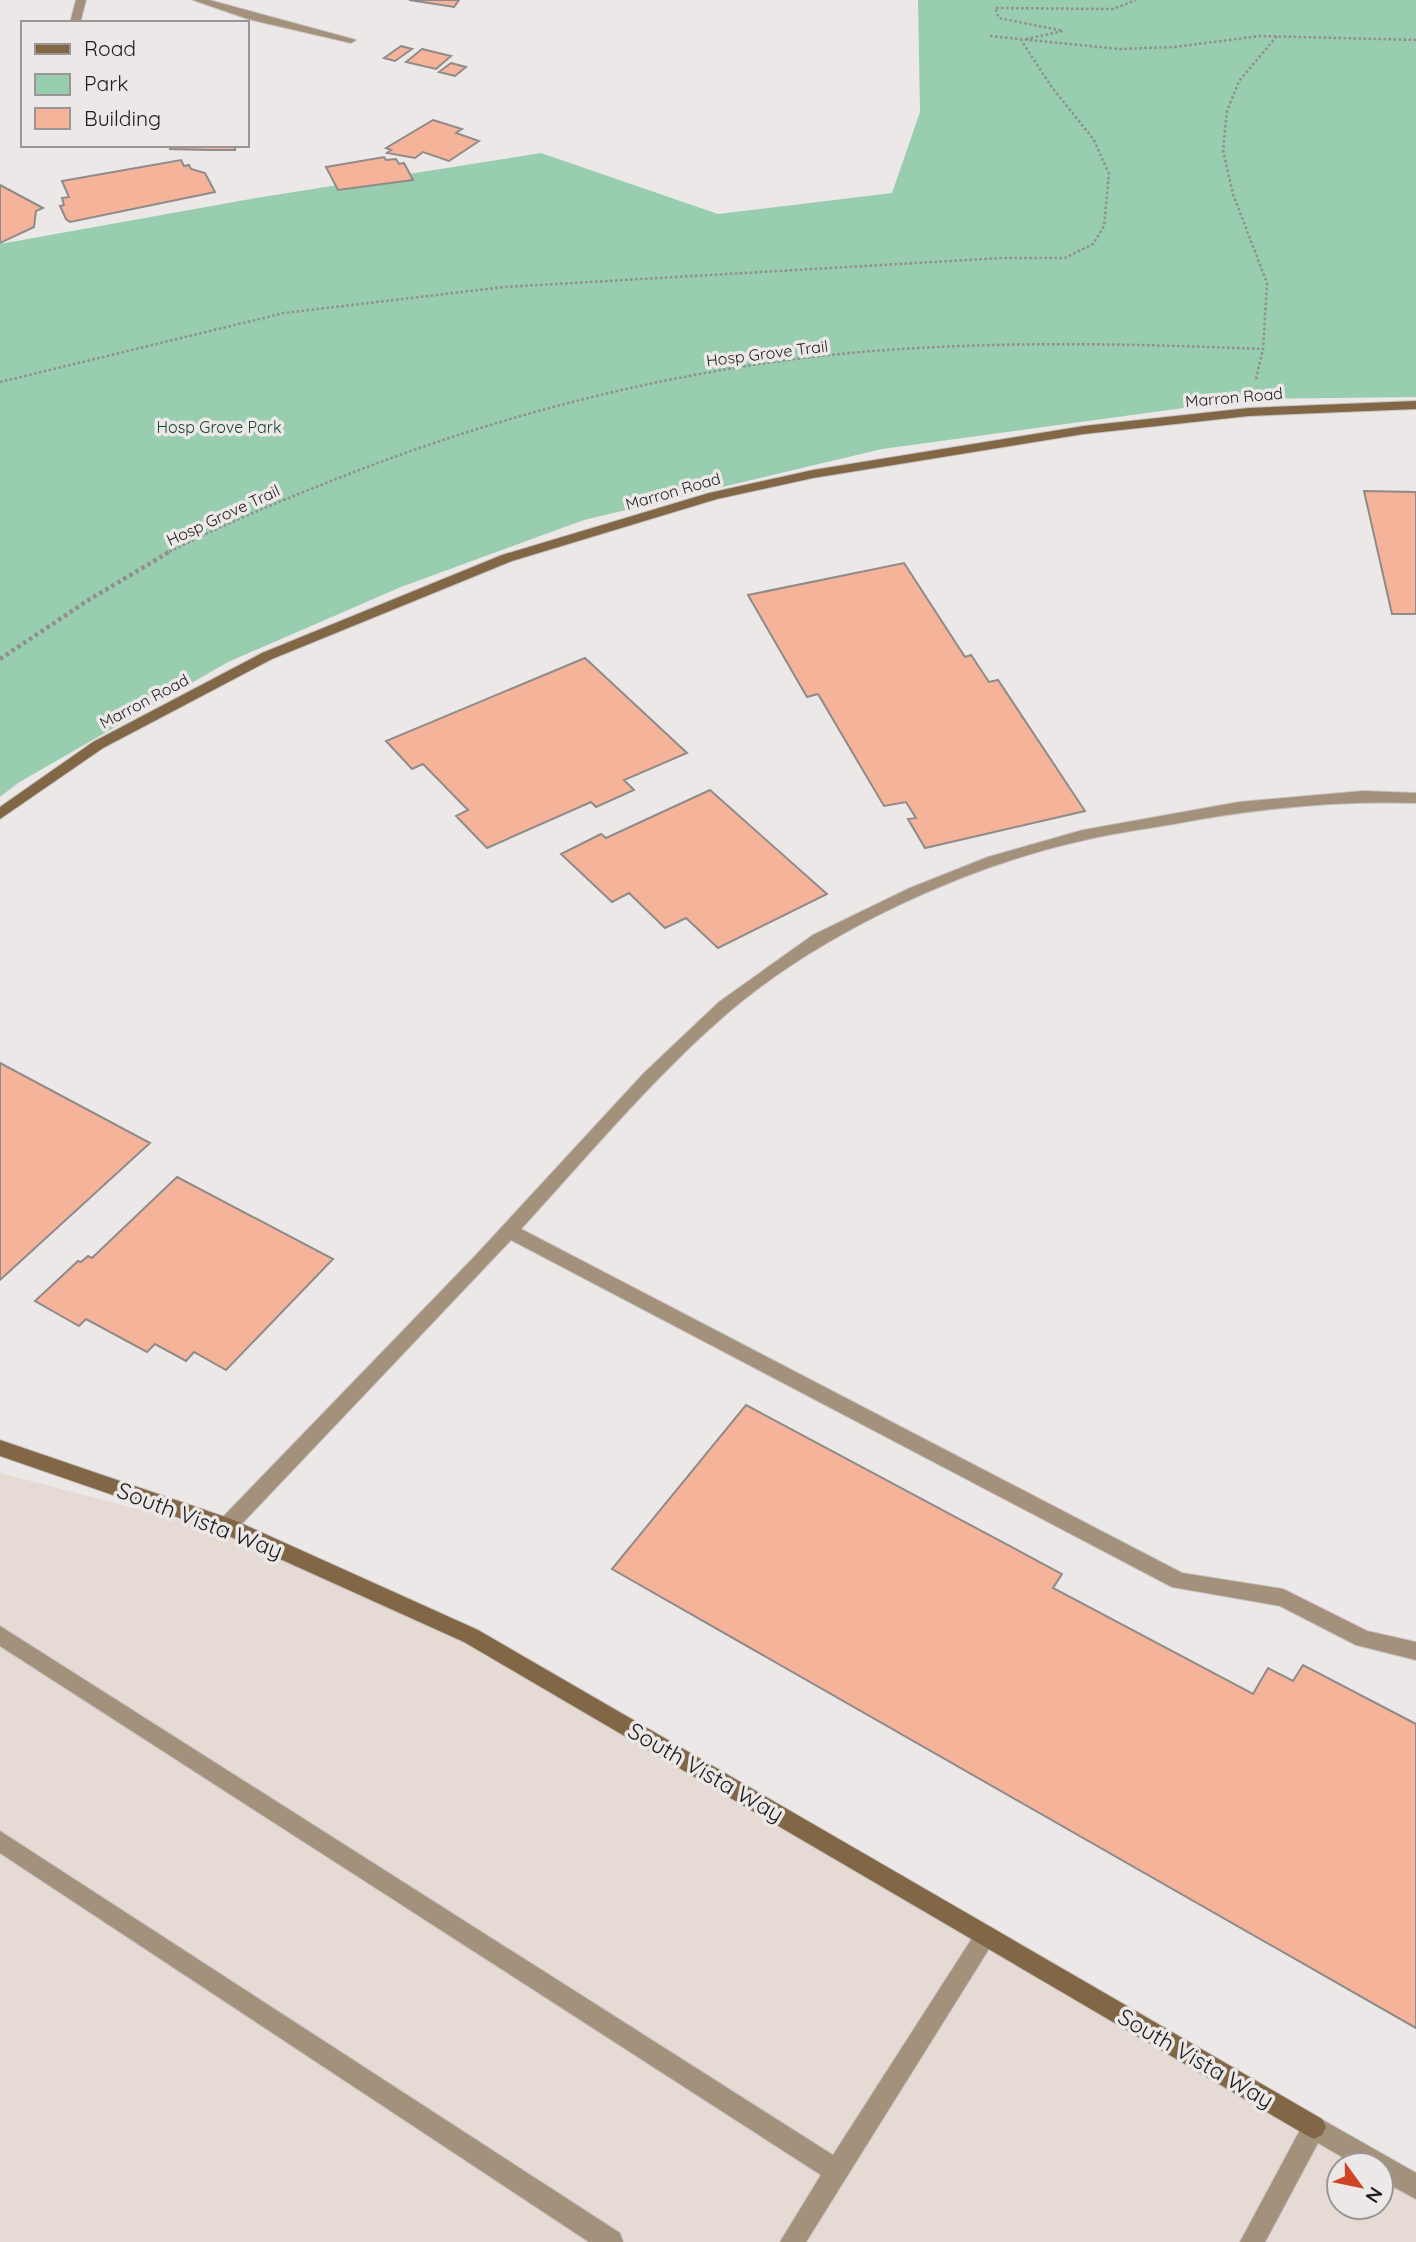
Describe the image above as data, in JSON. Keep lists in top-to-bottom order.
{
  "streets": {
    "main road": ["Marron Road", "South Vista Way"],
    "path": ["Hosp Grove Trail"]
  },
  "parks": ["Hosp Grove Park"],
  "legend": ["Road", "Park", "Building"],
  "north": "bottom right"
}
